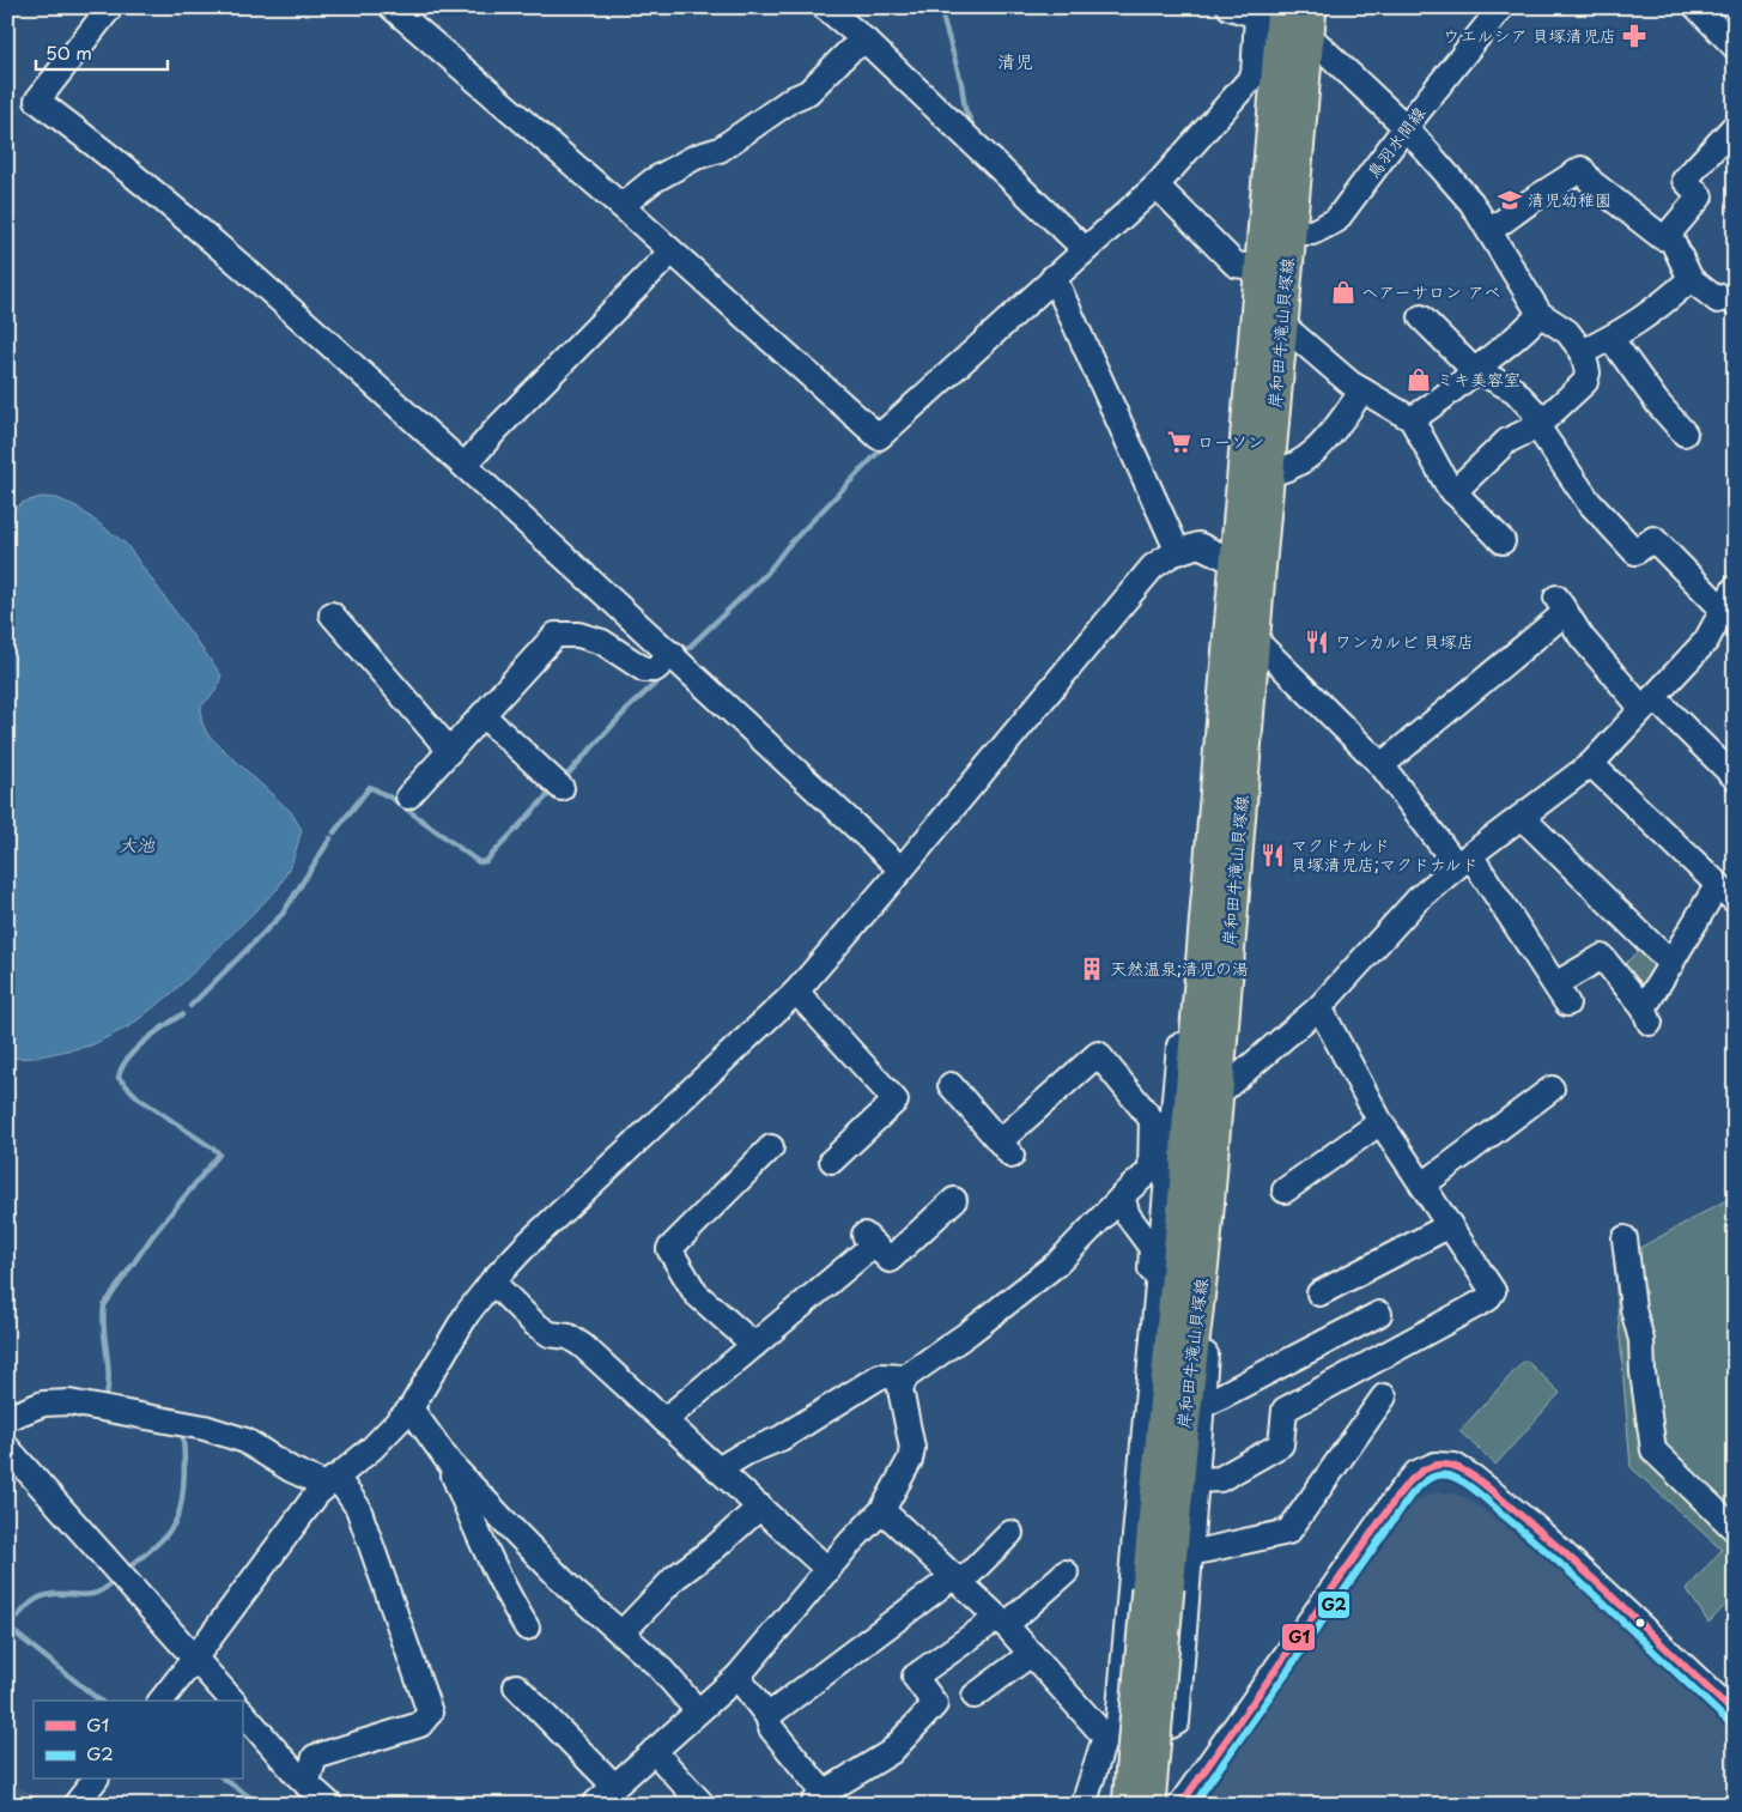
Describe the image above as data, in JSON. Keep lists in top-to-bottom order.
{
  "streets": {
    "main road": ["岸和田牛滝山貝塚線"],
    "street": ["鳥羽水間線"]
  },
  "crossings": [
    ["鳥羽水間線", "岸和田牛滝山貝塚線"]
  ],
  "districts": ["清児"],
  "water": ["大池"],
  "places": {
    "pharmacy": ["ウエルシア 貝塚清児店"],
    "school or university": ["清児幼稚園"],
    "shop": ["ヘアーサロン アベ", "ミキ美容室"],
    "supermarket": ["ローソン"],
    "restaurant": ["ワンカルビ 貝塚店", "マクドナルド 貝塚清児店;マクドナルド"],
    "building": ["天然温泉;清児の湯"]
  },
  "lines": ["transit line G1", "transit line G2"],
  "legend": ["G1", "G2"],
  "scale_bar": "50 m"
}
